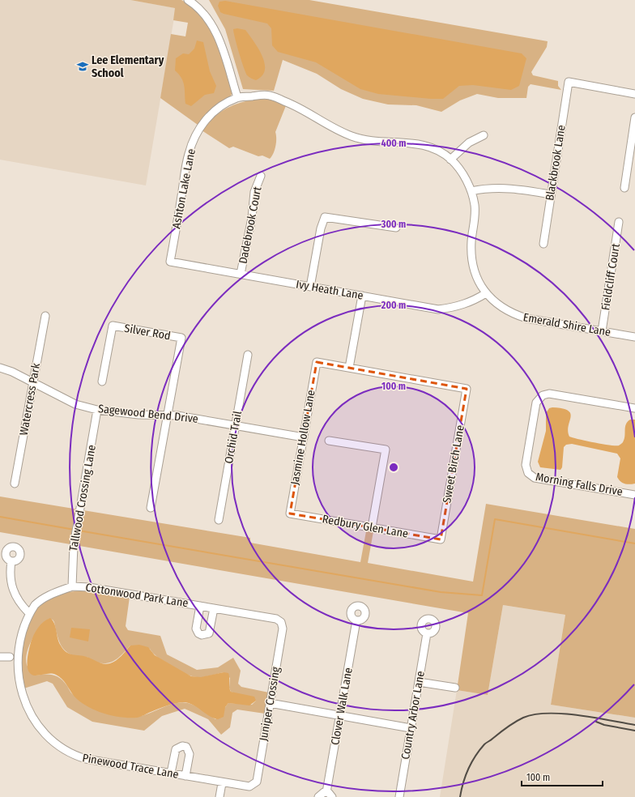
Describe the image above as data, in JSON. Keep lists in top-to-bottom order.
{
  "streets": {
    "street": [
      "Blackbrook Lane",
      "Ashton Lake Lane",
      "Dadebrook Court",
      "Fieldcliff Court",
      "Ivy Heath Lane",
      "Emerald Shire Lane",
      "Silver Rod",
      "Watercress Park",
      "Sagewood Bend Drive",
      "Orchid Trail",
      "Jasmine Hollow Lane",
      "Sweet Birch Lane",
      "Morning Falls Drive",
      "Tallwood Crossing Lane",
      "Redbury Glen Lane",
      "Cottonwood Park Lane",
      "Juniper Crossing",
      "Clover Walk Lane",
      "Country Arbor Lane",
      "Pinewood Trace Lane"
    ]
  },
  "crossings": [
    ["Ashton Lake Lane", "Ivy Heath Lane"],
    ["Ashton Lake Lane", "Emerald Shire Lane"],
    ["Dadebrook Court", "Ivy Heath Lane"],
    ["Fieldcliff Court", "Emerald Shire Lane"],
    ["Ivy Heath Lane", "Emerald Shire Lane"],
    ["Silver Rod", "Sagewood Bend Drive"],
    ["Watercress Park", "Sagewood Bend Drive"],
    ["Sagewood Bend Drive", "Orchid Trail"],
    ["Sagewood Bend Drive", "Jasmine Hollow Lane"],
    ["Sagewood Bend Drive", "Tallwood Crossing Lane"],
    ["Jasmine Hollow Lane", "Sweet Birch Lane"],
    ["Jasmine Hollow Lane", "Redbury Glen Lane"],
    ["Sweet Birch Lane", "Redbury Glen Lane"],
    ["Tallwood Crossing Lane", "Cottonwood Park Lane"],
    ["Cottonwood Park Lane", "Juniper Crossing"],
    ["Cottonwood Park Lane", "Pinewood Trace Lane"],
    ["Juniper Crossing", "Pinewood Trace Lane"]
  ],
  "places": {
    "school or university": ["Lee Elementary School"]
  },
  "scale_bar": "100 m",
  "rings": [
    "400 m",
    "300 m",
    "200 m",
    "100 m"
  ]
}
